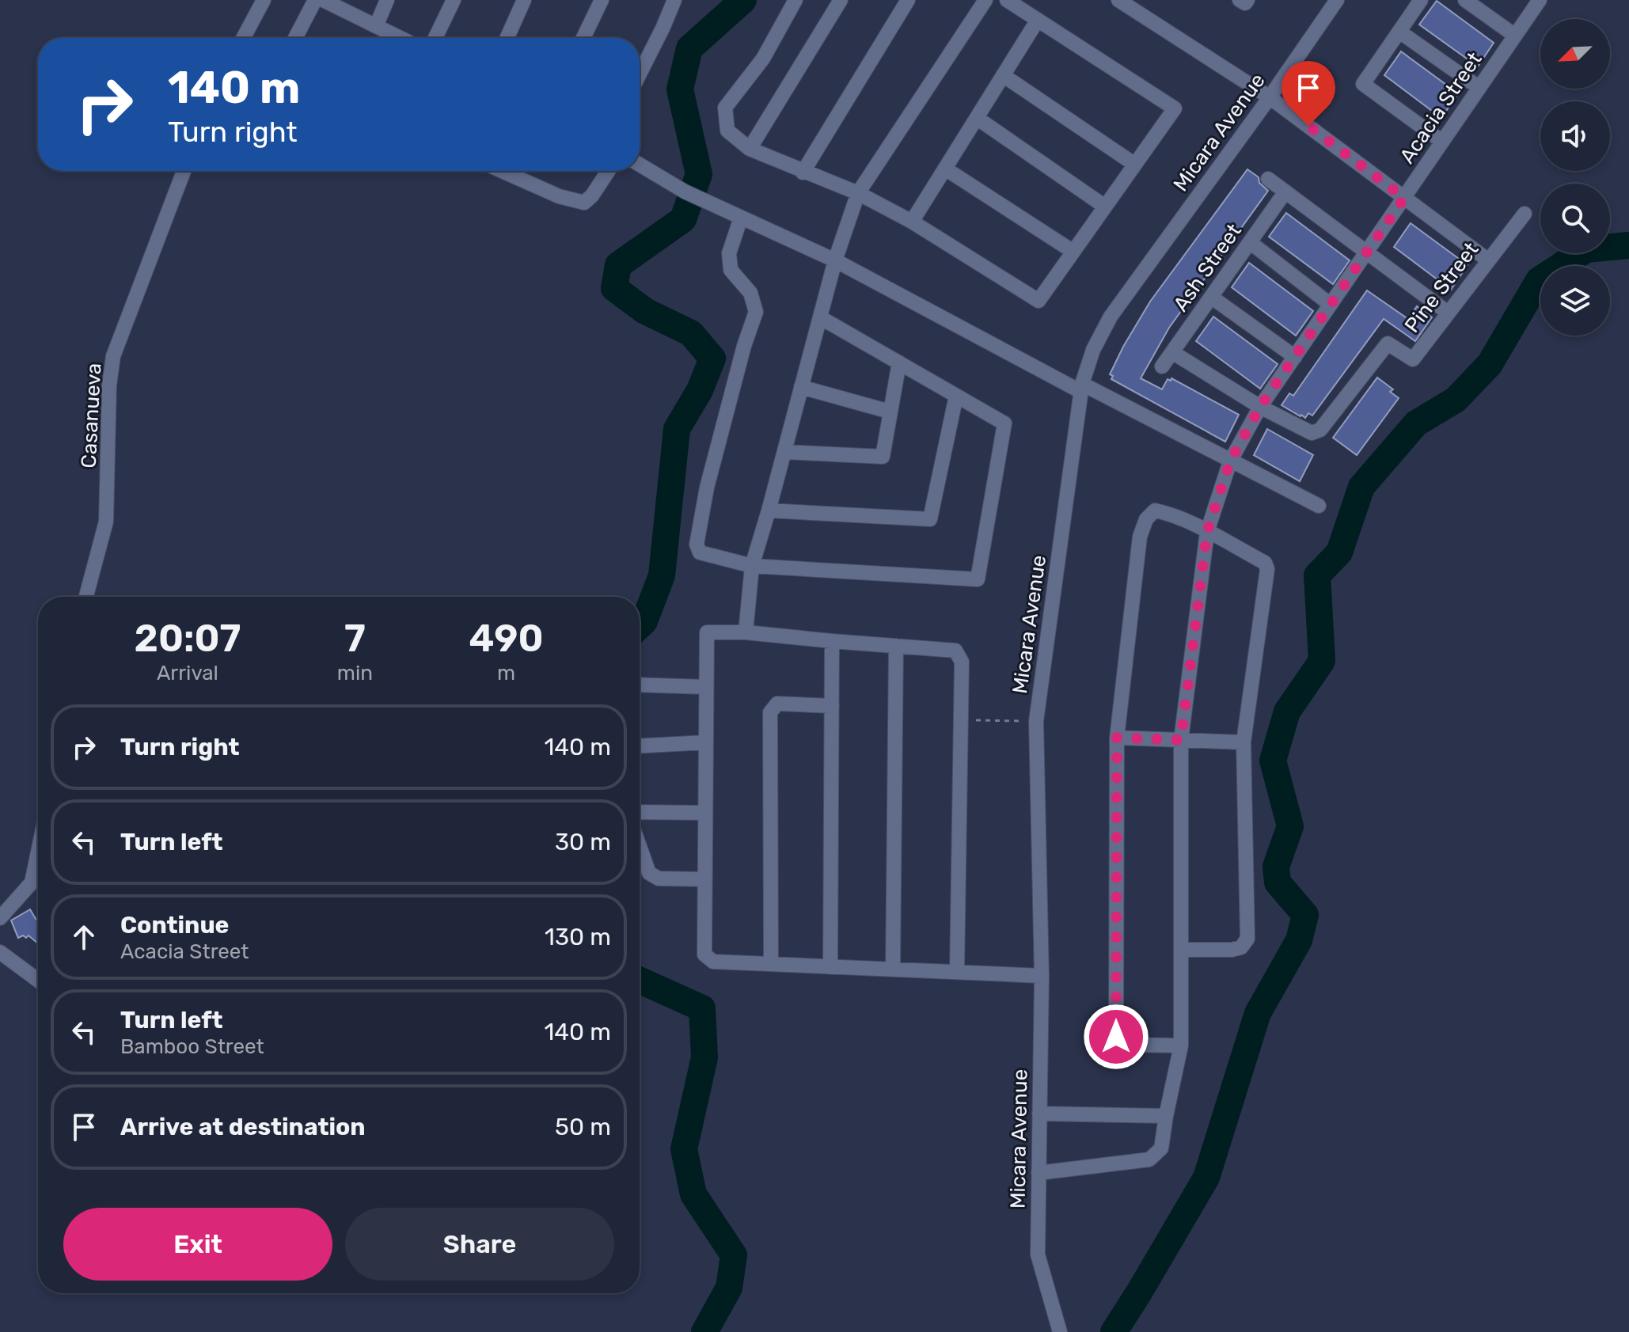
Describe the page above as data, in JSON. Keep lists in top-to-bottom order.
{
  "streets": {
    "street": [
      "Acacia Street",
      "Micara Avenue",
      "Ash Street",
      "Pine Street",
      "Casanueva"
    ]
  },
  "crossings": [
    ["Acacia Street", "Micara Avenue"],
    ["Acacia Street", "Pine Street"]
  ],
  "north": "bottom left",
  "page": {
    "turn": ["140 m", "Turn right"],
    "eta": [
      "20:07",
      "Arrival",
      "7",
      "min",
      "490",
      "m"
    ],
    "list": [
      {
        "name": "Turn right",
        "value": "140 m"
      },
      {
        "name": "Turn left",
        "value": "30 m"
      },
      {
        "name": "Continue",
        "note": "Acacia Street",
        "value": "130 m"
      },
      {
        "name": "Turn left",
        "note": "Bamboo Street",
        "value": "140 m"
      },
      {
        "name": "Arrive at destination",
        "value": "50 m"
      }
    ],
    "buttons": ["Exit", "Share"]
  }
}
